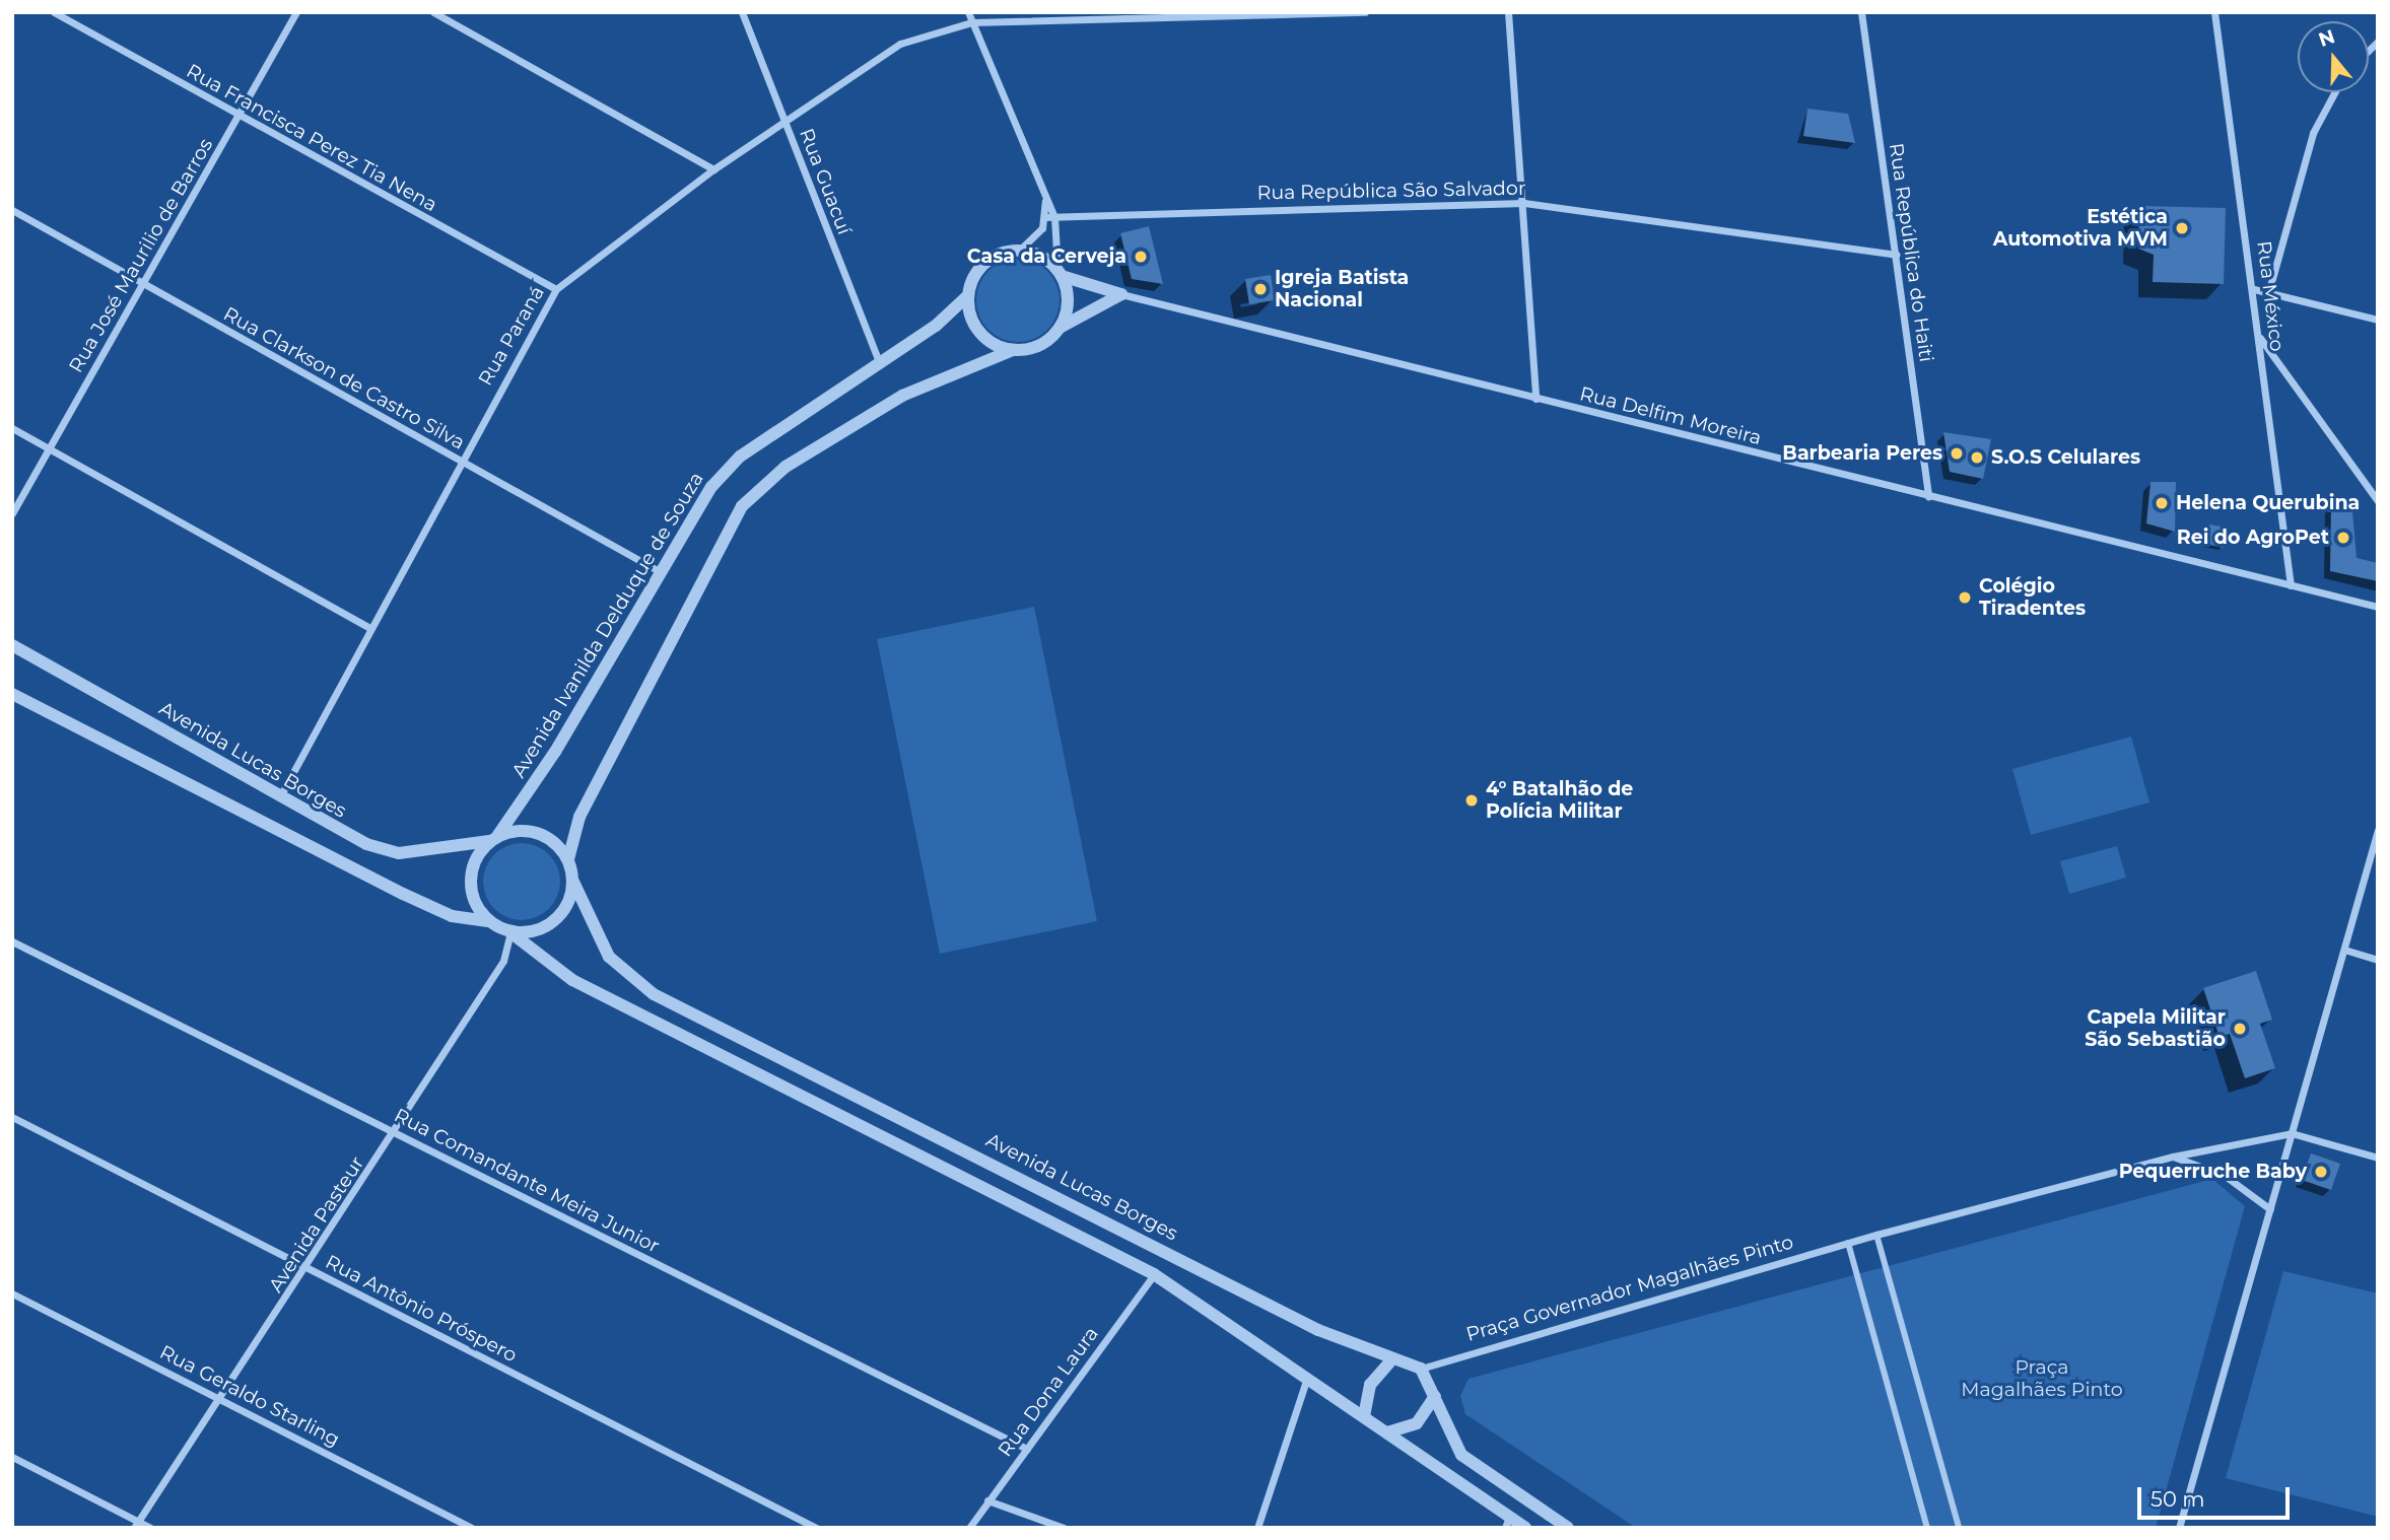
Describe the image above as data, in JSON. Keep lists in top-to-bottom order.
{
  "streets": {
    "street": [
      "Rua Francisca Perez Tia Nena",
      "Rua Guacuí",
      "Rua República São Salvador",
      "Rua República do Haiti",
      "Rua José Maurilio de Barros",
      "Rua México",
      "Rua Paraná",
      "Rua Clarkson de Castro Silva",
      "Rua Delfim Moreira",
      "Avenida Ivanilda Delduque de Souza",
      "Avenida Lucas Borges",
      "Rua Comandante Meira Junior",
      "Avenida Pasteur",
      "Praça Governador Magalhães Pinto",
      "Rua Antônio Próspero",
      "Rua Dona Laura",
      "Rua Geraldo Starling"
    ]
  },
  "crossings": [
    ["Rua Francisca Perez Tia Nena", "Rua José Maurilio de Barros"],
    ["Rua Francisca Perez Tia Nena", "Rua Paraná"],
    ["Rua Guacuí", "Rua Paraná"],
    ["Rua Guacuí", "Avenida Ivanilda Delduque de Souza"],
    ["Rua República São Salvador", "Rua República do Haiti"],
    ["Rua República do Haiti", "Rua Delfim Moreira"],
    ["Rua José Maurilio de Barros", "Rua Clarkson de Castro Silva"],
    ["Rua México", "Rua Delfim Moreira"],
    ["Rua Paraná", "Rua Clarkson de Castro Silva"],
    ["Rua Paraná", "Avenida Lucas Borges"],
    ["Rua Clarkson de Castro Silva", "Avenida Ivanilda Delduque de Souza"],
    ["Avenida Ivanilda Delduque de Souza", "Avenida Lucas Borges"],
    ["Avenida Ivanilda Delduque de Souza", "Avenida Pasteur"],
    ["Avenida Lucas Borges", "Avenida Pasteur"],
    ["Avenida Lucas Borges", "Praça Governador Magalhães Pinto"],
    ["Rua Comandante Meira Junior", "Avenida Pasteur"],
    ["Rua Comandante Meira Junior", "Rua Dona Laura"],
    ["Avenida Pasteur", "Rua Antônio Próspero"],
    ["Avenida Pasteur", "Rua Geraldo Starling"]
  ],
  "parks": ["Praça Magalhães Pinto"],
  "places": [
    "Estética Automotiva MVM",
    "Casa da Cerveja",
    "Igreja Batista Nacional",
    "Barbearia Peres",
    "S.O.S Celulares",
    "Helena Querubina",
    "Rei do AgroPet",
    "Colégio Tiradentes",
    "4° Batalhão de Polícia Militar",
    "Capela Militar São Sebastião",
    "Pequerruche Baby"
  ],
  "scale_bar": "50 m",
  "north": "top"
}
